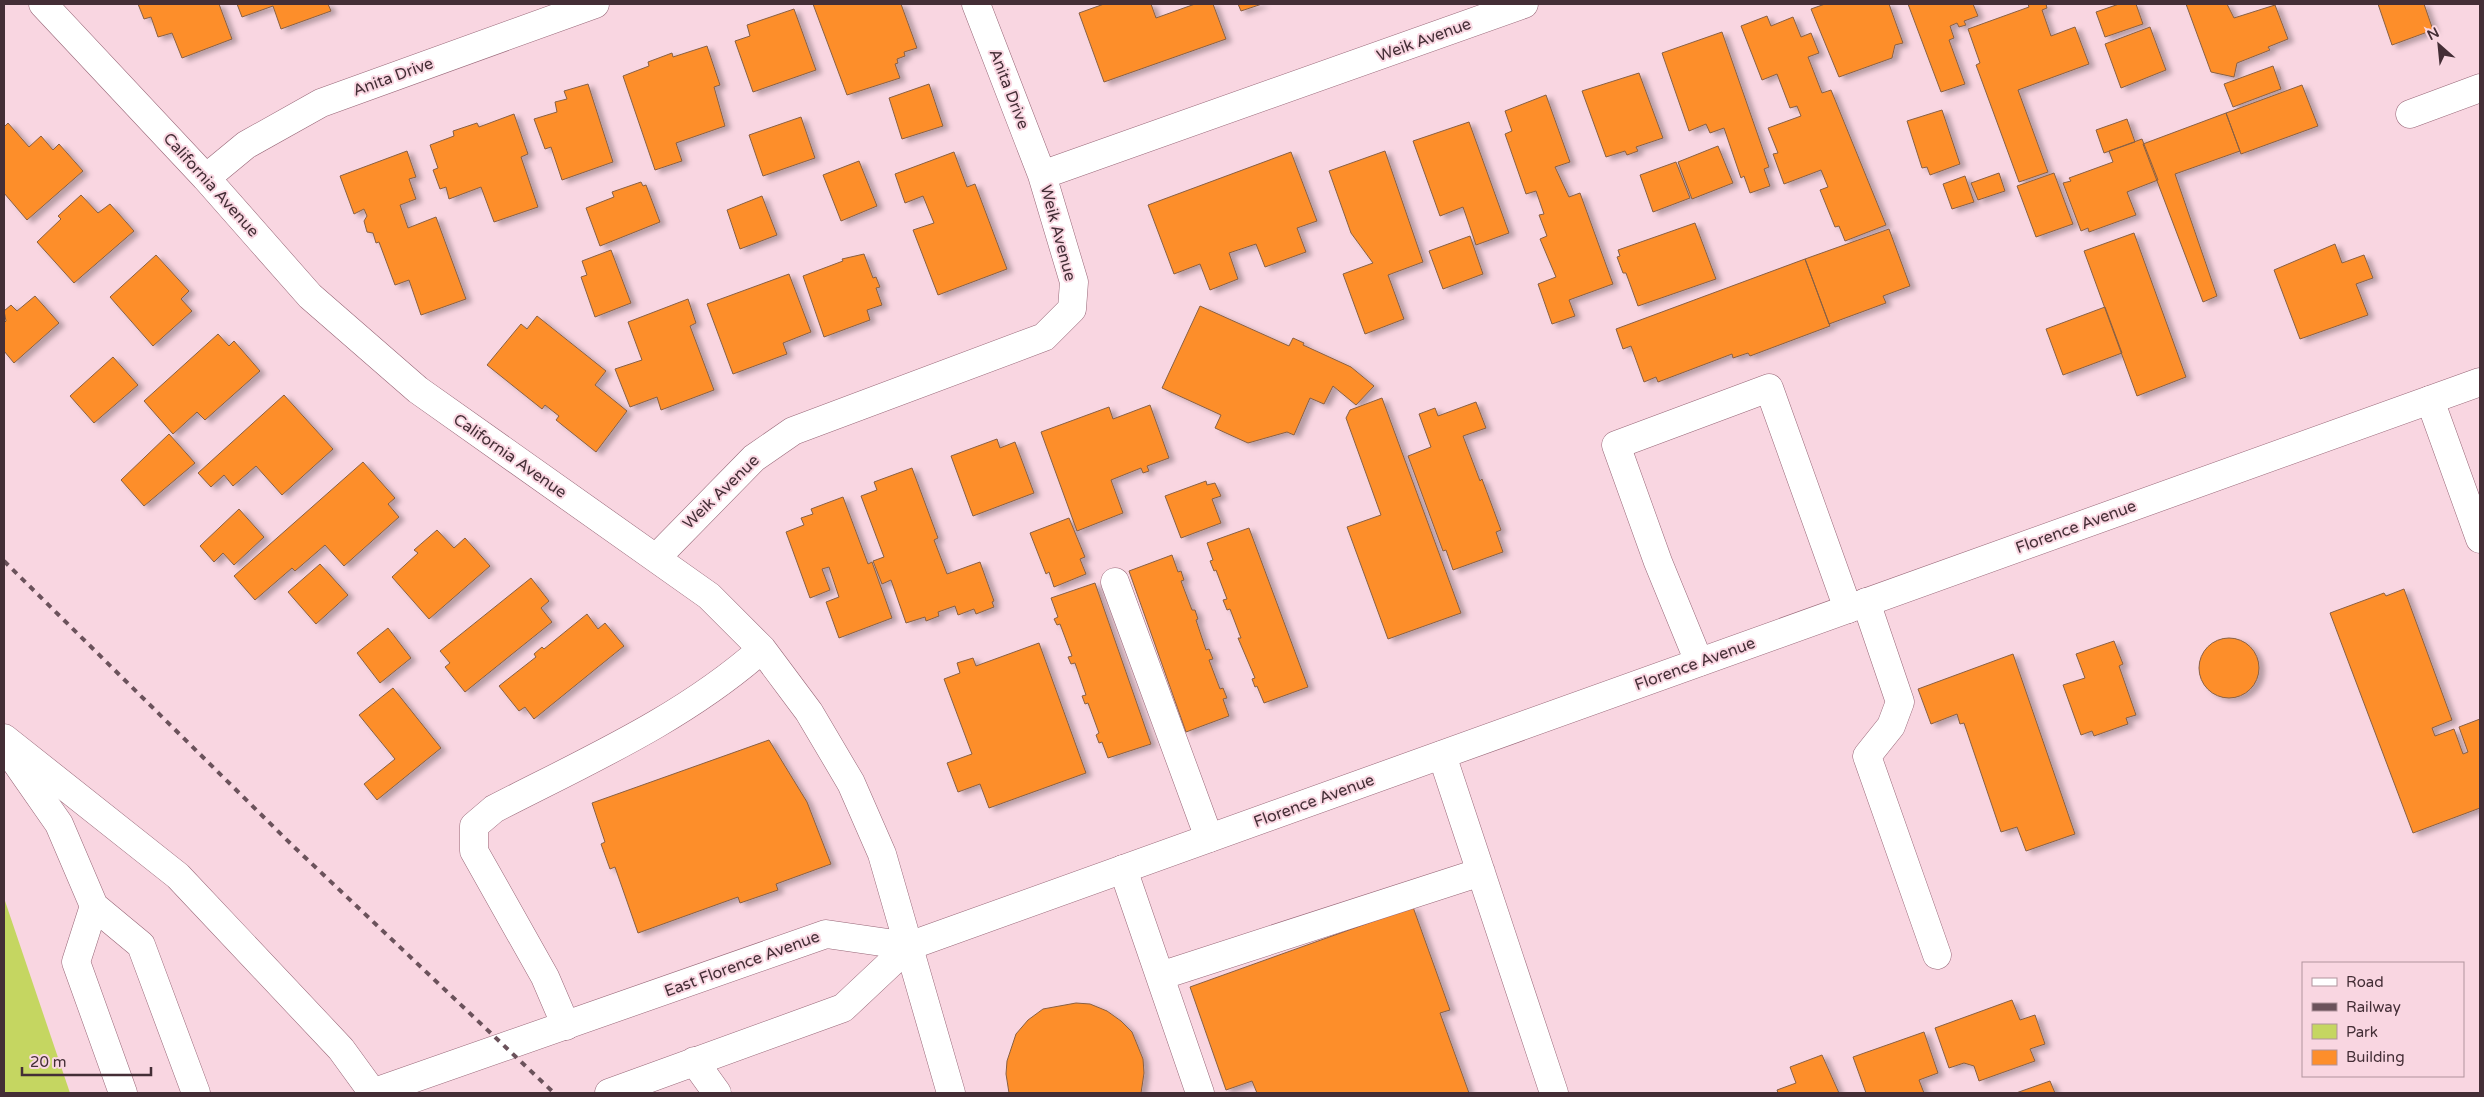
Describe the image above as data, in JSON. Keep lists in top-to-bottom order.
{
  "streets": {
    "street": [
      "Weik Avenue",
      "Anita Drive",
      "California Avenue",
      "Florence Avenue",
      "East Florence Avenue"
    ]
  },
  "crossings": [
    ["Weik Avenue", "Anita Drive"],
    ["Weik Avenue", "California Avenue"],
    ["Anita Drive", "California Avenue"],
    ["California Avenue", "Florence Avenue"],
    ["California Avenue", "East Florence Avenue"],
    ["Florence Avenue", "East Florence Avenue"]
  ],
  "legend": [
    "Road",
    "Railway",
    "Park",
    "Building"
  ],
  "scale_bar": "20 m",
  "north": "top left"
}
